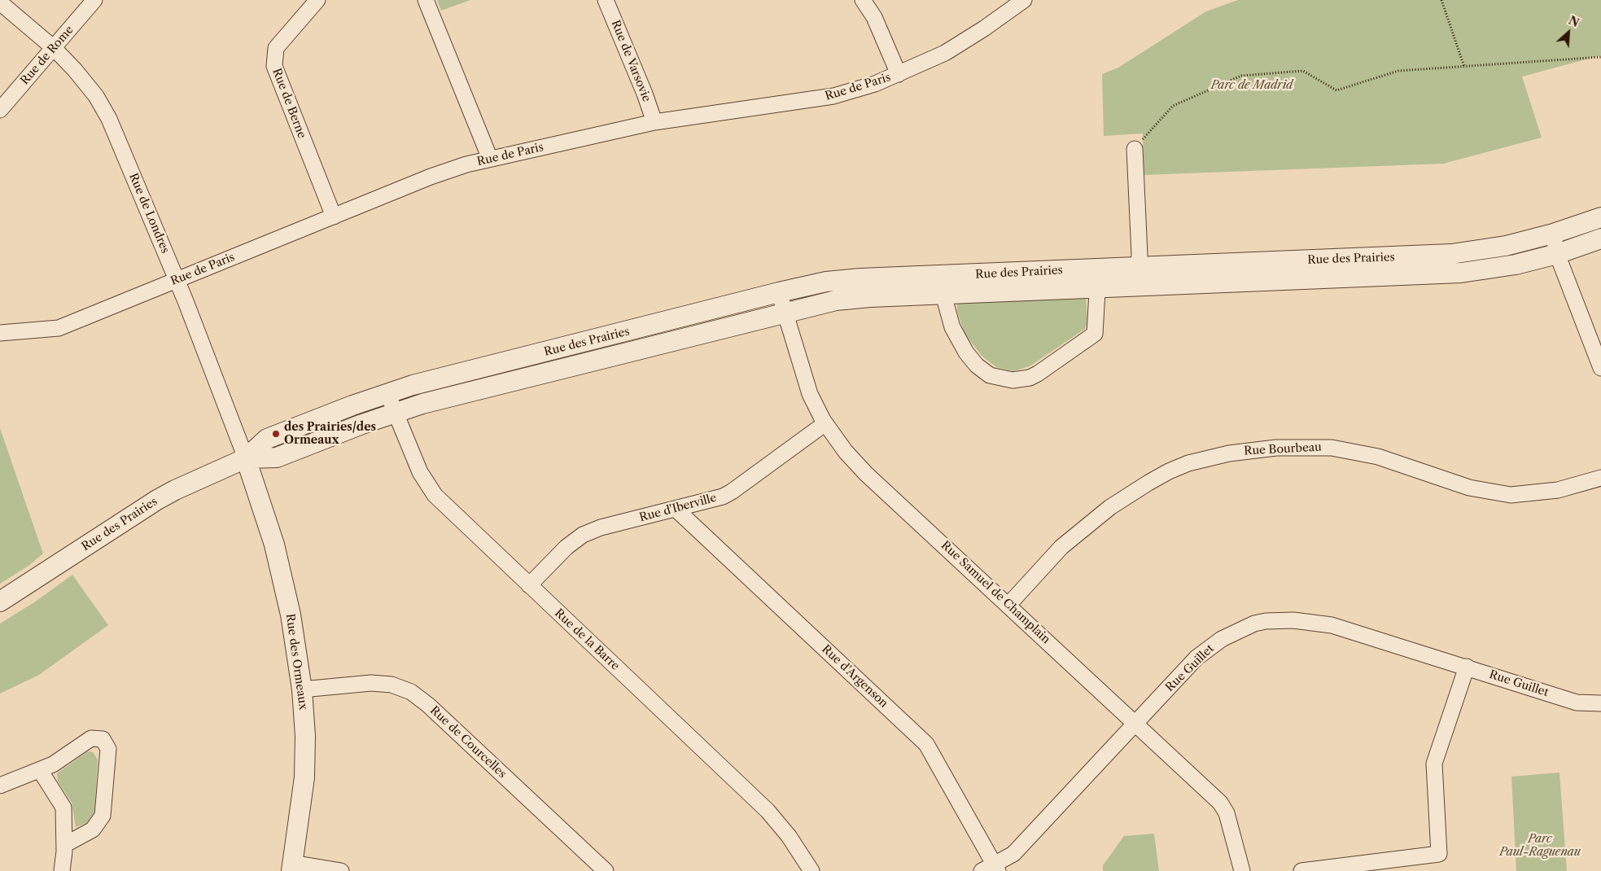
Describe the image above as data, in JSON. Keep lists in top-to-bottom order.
{
  "streets": {
    "street": [
      "Rue de Rome",
      "Rue de Varsovie",
      "Rue de Paris",
      "Rue de Berne",
      "Rue de Londres",
      "Rue des Prairies",
      "Rue Bourbeau",
      "Rue d'Iberville",
      "Rue Samuel de Champlain",
      "Rue de la Barre",
      "Rue des Ormeaux",
      "Rue Guillet",
      "Rue d'Argenson",
      "Rue de Courcelles"
    ]
  },
  "crossings": [
    ["Rue de Rome", "Rue de Londres"],
    ["Rue de Varsovie", "Rue de Paris"],
    ["Rue de Paris", "Rue de Berne"],
    ["Rue de Paris", "Rue de Londres"],
    ["Rue de Londres", "Rue des Prairies"],
    ["Rue de Londres", "Rue des Ormeaux"],
    ["Rue des Prairies", "Rue Samuel de Champlain"],
    ["Rue des Prairies", "Rue de la Barre"],
    ["Rue des Prairies", "Rue des Ormeaux"],
    ["Rue Bourbeau", "Rue Samuel de Champlain"],
    ["Rue d'Iberville", "Rue Samuel de Champlain"],
    ["Rue d'Iberville", "Rue de la Barre"],
    ["Rue d'Iberville", "Rue d'Argenson"],
    ["Rue Samuel de Champlain", "Rue Guillet"],
    ["Rue des Ormeaux", "Rue de Courcelles"],
    ["Rue Guillet", "Rue d'Argenson"]
  ],
  "parks": ["Parc de Madrid", "Parc Paul-Raguenau"],
  "places": ["des Prairies/des Ormeaux"],
  "north": "top right"
}
